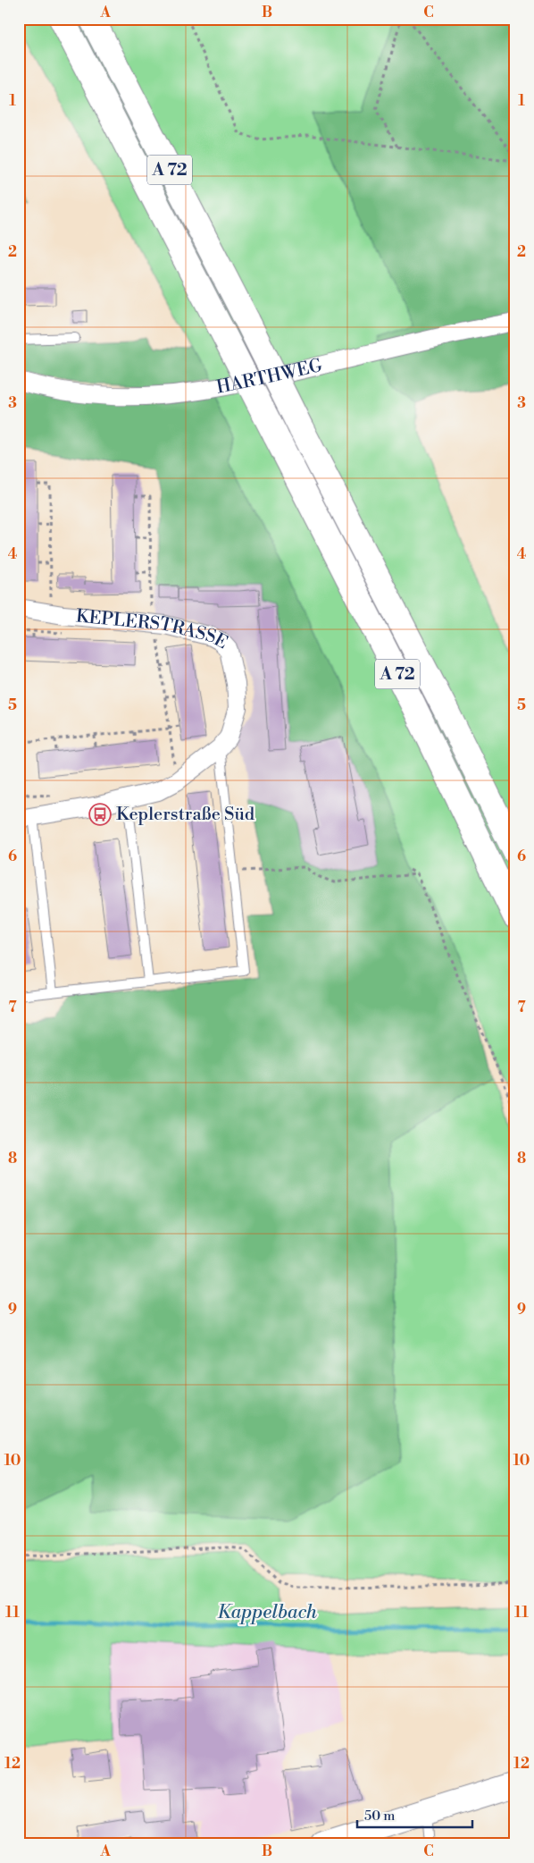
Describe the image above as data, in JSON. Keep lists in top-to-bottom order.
{
  "streets": {
    "main road": ["A 72"],
    "street": ["HARTHWEG", "KEPLERSTRASSE"]
  },
  "water": ["Kappelbach"],
  "places": {
    "bus stop": ["Keplerstraße Süd"]
  },
  "scale_bar": "50 m",
  "grid": {
    "columns": ["A", "B", "C"],
    "rows": [
      "1",
      "2",
      "3",
      "4",
      "5",
      "6",
      "7",
      "8",
      "9",
      "10",
      "11",
      "12"
    ]
  }
}
